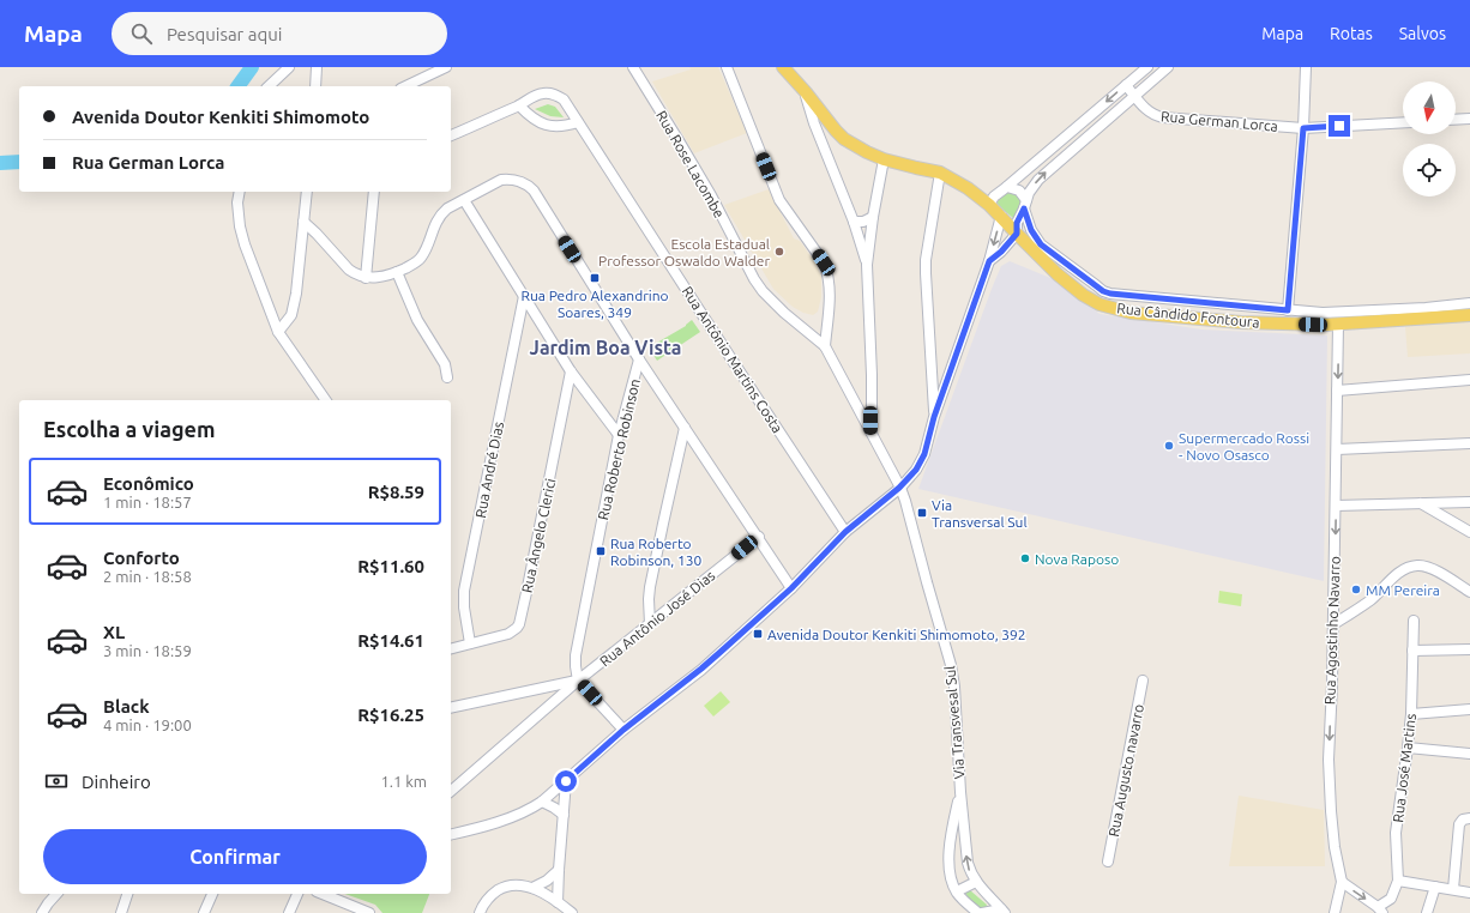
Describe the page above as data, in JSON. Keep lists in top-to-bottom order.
{
  "streets": {
    "main road": ["Rua Cândido Fontoura"],
    "street": [
      "Rua German Lorca",
      "Rua Rose Lacombe",
      "Rua Antônio Martins Costa",
      "Rua Roberto Robinson",
      "Rua André Dias",
      "Rua Ângelo Clerici",
      "Rua Antônio José Dias",
      "Rua Agostinho Navarro",
      "Via Transvesal Sul",
      "Rua José Martins",
      "Rua Augusto navarro"
    ]
  },
  "crossings": [
    ["Rua Rose Lacombe", "Via Transvesal Sul"],
    ["Rua Cândido Fontoura", "Rua Agostinho Navarro"],
    ["Rua Roberto Robinson", "Rua Antônio José Dias"],
    ["Rua André Dias", "Rua Ângelo Clerici"]
  ],
  "one_way": ["Rua Agostinho Navarro"],
  "districts": ["Jardim Boa Vista"],
  "places": {
    "other": [
      "Escola Estadual Professor Oswaldo Walder",
      "Supermercado Rossi - Novo Osasco",
      "Nova Raposo",
      "MM Pereira"
    ],
    "transit": [
      "Rua Pedro Alexandrino Soares, 349",
      "Via Transversal Sul",
      "Rua Roberto Robinson, 130",
      "Avenida Doutor Kenkiti Shimomoto, 392"
    ]
  },
  "north": "bottom",
  "page": {
    "header": "Mapa",
    "search": "Pesquisar aqui",
    "nav": ["Mapa", "Rotas", "Salvos"],
    "banner": ["Avenida Doutor Kenkiti Shimomoto", "Rua German Lorca"],
    "heading": "Escolha a viagem",
    "list": [
      {
        "name": "Econômico",
        "note": "1 min · 18:57",
        "value": "R$8.59"
      },
      {
        "name": "Conforto",
        "note": "2 min · 18:58",
        "value": "R$11.60"
      },
      {
        "name": "XL",
        "note": "3 min · 18:59",
        "value": "R$14.61"
      },
      {
        "name": "Black",
        "note": "4 min · 19:00",
        "value": "R$16.25"
      }
    ],
    "pay": ["Dinheiro", "1.1 km"],
    "buttons": "Confirmar"
  }
}
